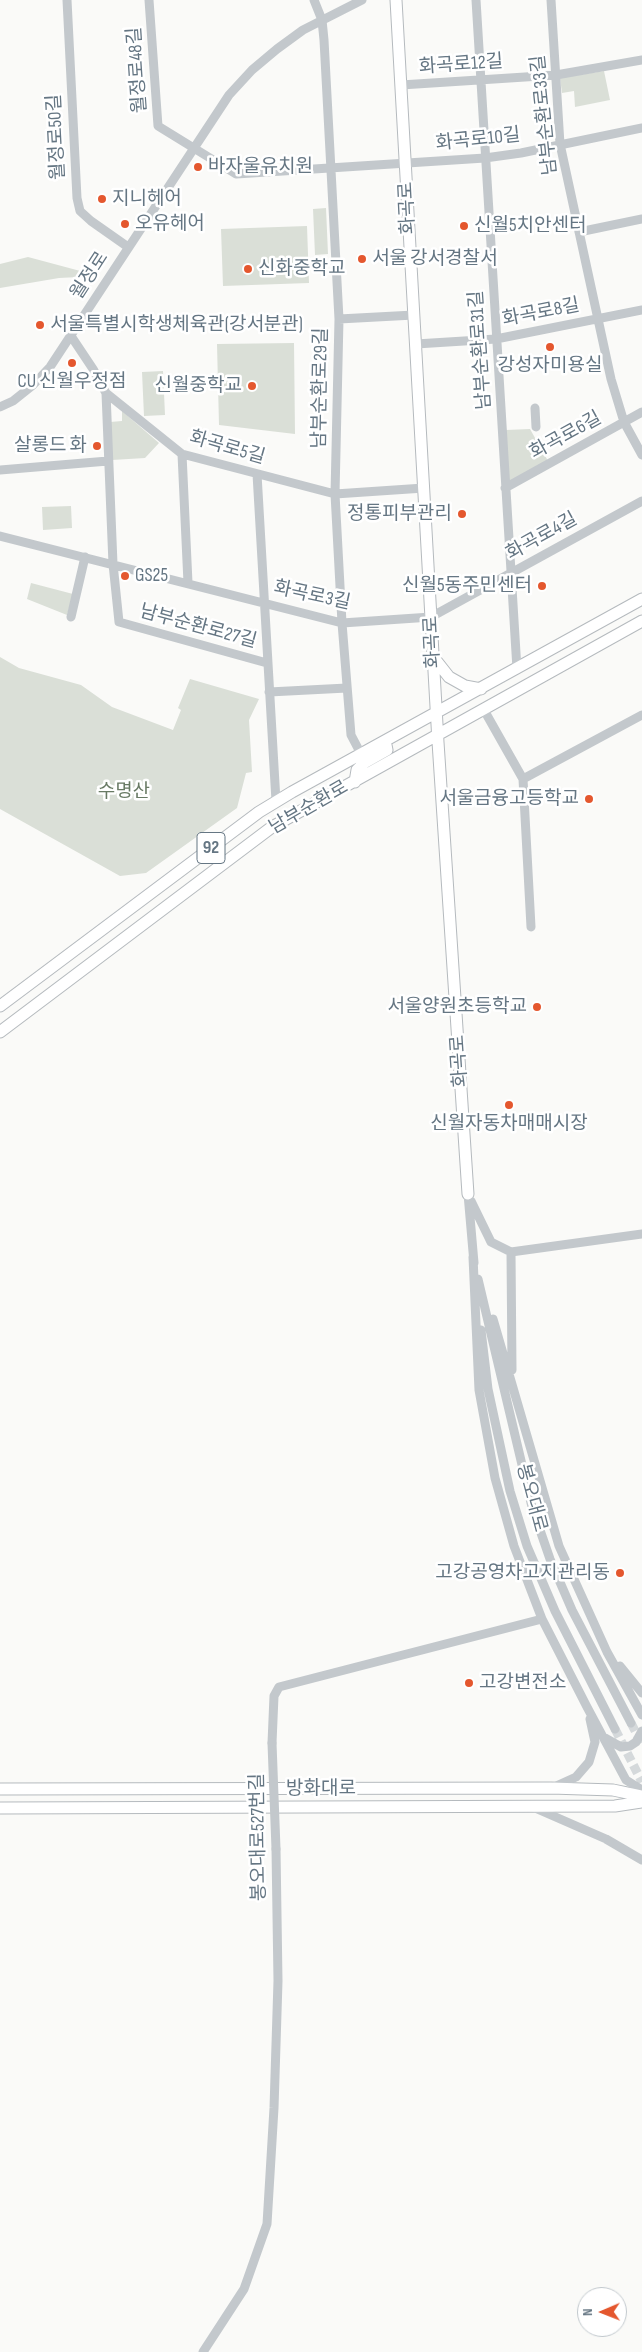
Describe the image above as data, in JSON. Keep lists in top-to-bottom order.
{
  "streets": {
    "main road": [
      "화곡로",
      "남부순환로",
      "92",
      "방화대로"
    ],
    "street": [
      "화곡로12길",
      "월정로48길",
      "남부순환로33길",
      "월정로50길",
      "화곡로10길",
      "월정로",
      "화곡로8길",
      "남부순환로31길",
      "남부순환로29길",
      "화곡로6길",
      "화곡로5길",
      "화곡로4길",
      "화곡로3길",
      "남부순환로27길",
      "봉오대로",
      "봉오대로527번길"
    ]
  },
  "crossings": [
    ["화곡로12길", "남부순환로33길"],
    ["화곡로12길", "화곡로"],
    ["화곡로12길", "남부순환로31길"],
    ["월정로48길", "월정로"],
    ["남부순환로33길", "화곡로10길"],
    ["남부순환로33길", "화곡로8길"],
    ["남부순환로33길", "화곡로6길"],
    ["월정로50길", "월정로"],
    ["화곡로10길", "화곡로"],
    ["화곡로10길", "남부순환로31길"],
    ["화곡로10길", "남부순환로29길"],
    ["화곡로", "화곡로8길"],
    ["화곡로", "화곡로5길"],
    ["화곡로", "화곡로4길"],
    ["화곡로", "화곡로3길"],
    ["화곡로", "남부순환로"],
    ["화곡로", "봉오대로"],
    ["월정로", "남부순환로29길"],
    ["월정로", "화곡로5길"],
    ["화곡로8길", "남부순환로31길"],
    ["남부순환로31길", "화곡로6길"],
    ["남부순환로31길", "화곡로4길"],
    ["남부순환로31길", "남부순환로"],
    ["남부순환로29길", "화곡로5길"],
    ["남부순환로29길", "화곡로3길"],
    ["남부순환로29길", "남부순환로"],
    ["화곡로5길", "남부순환로27길"],
    ["화곡로4길", "화곡로3길"],
    ["화곡로3길", "남부순환로27길"],
    ["남부순환로27길", "남부순환로"]
  ],
  "parks": ["수명산"],
  "places": [
    "바자울유치원",
    "지니헤어",
    "오유헤어",
    "신월5치안센터",
    "서울 강서경찰서",
    "신화중학교",
    "서울특별시학생체육관(강서분관)",
    "강성자미용실",
    "CU 신월우정점",
    "신월중학교",
    "살롱드 화",
    "정통피부관리",
    "GS25",
    "신월5동주민센터",
    "서울금융고등학교",
    "서울양원초등학교",
    "신월자동차매매시장",
    "고강공영차고지관리동",
    "고강변전소"
  ],
  "north": "left"
}
